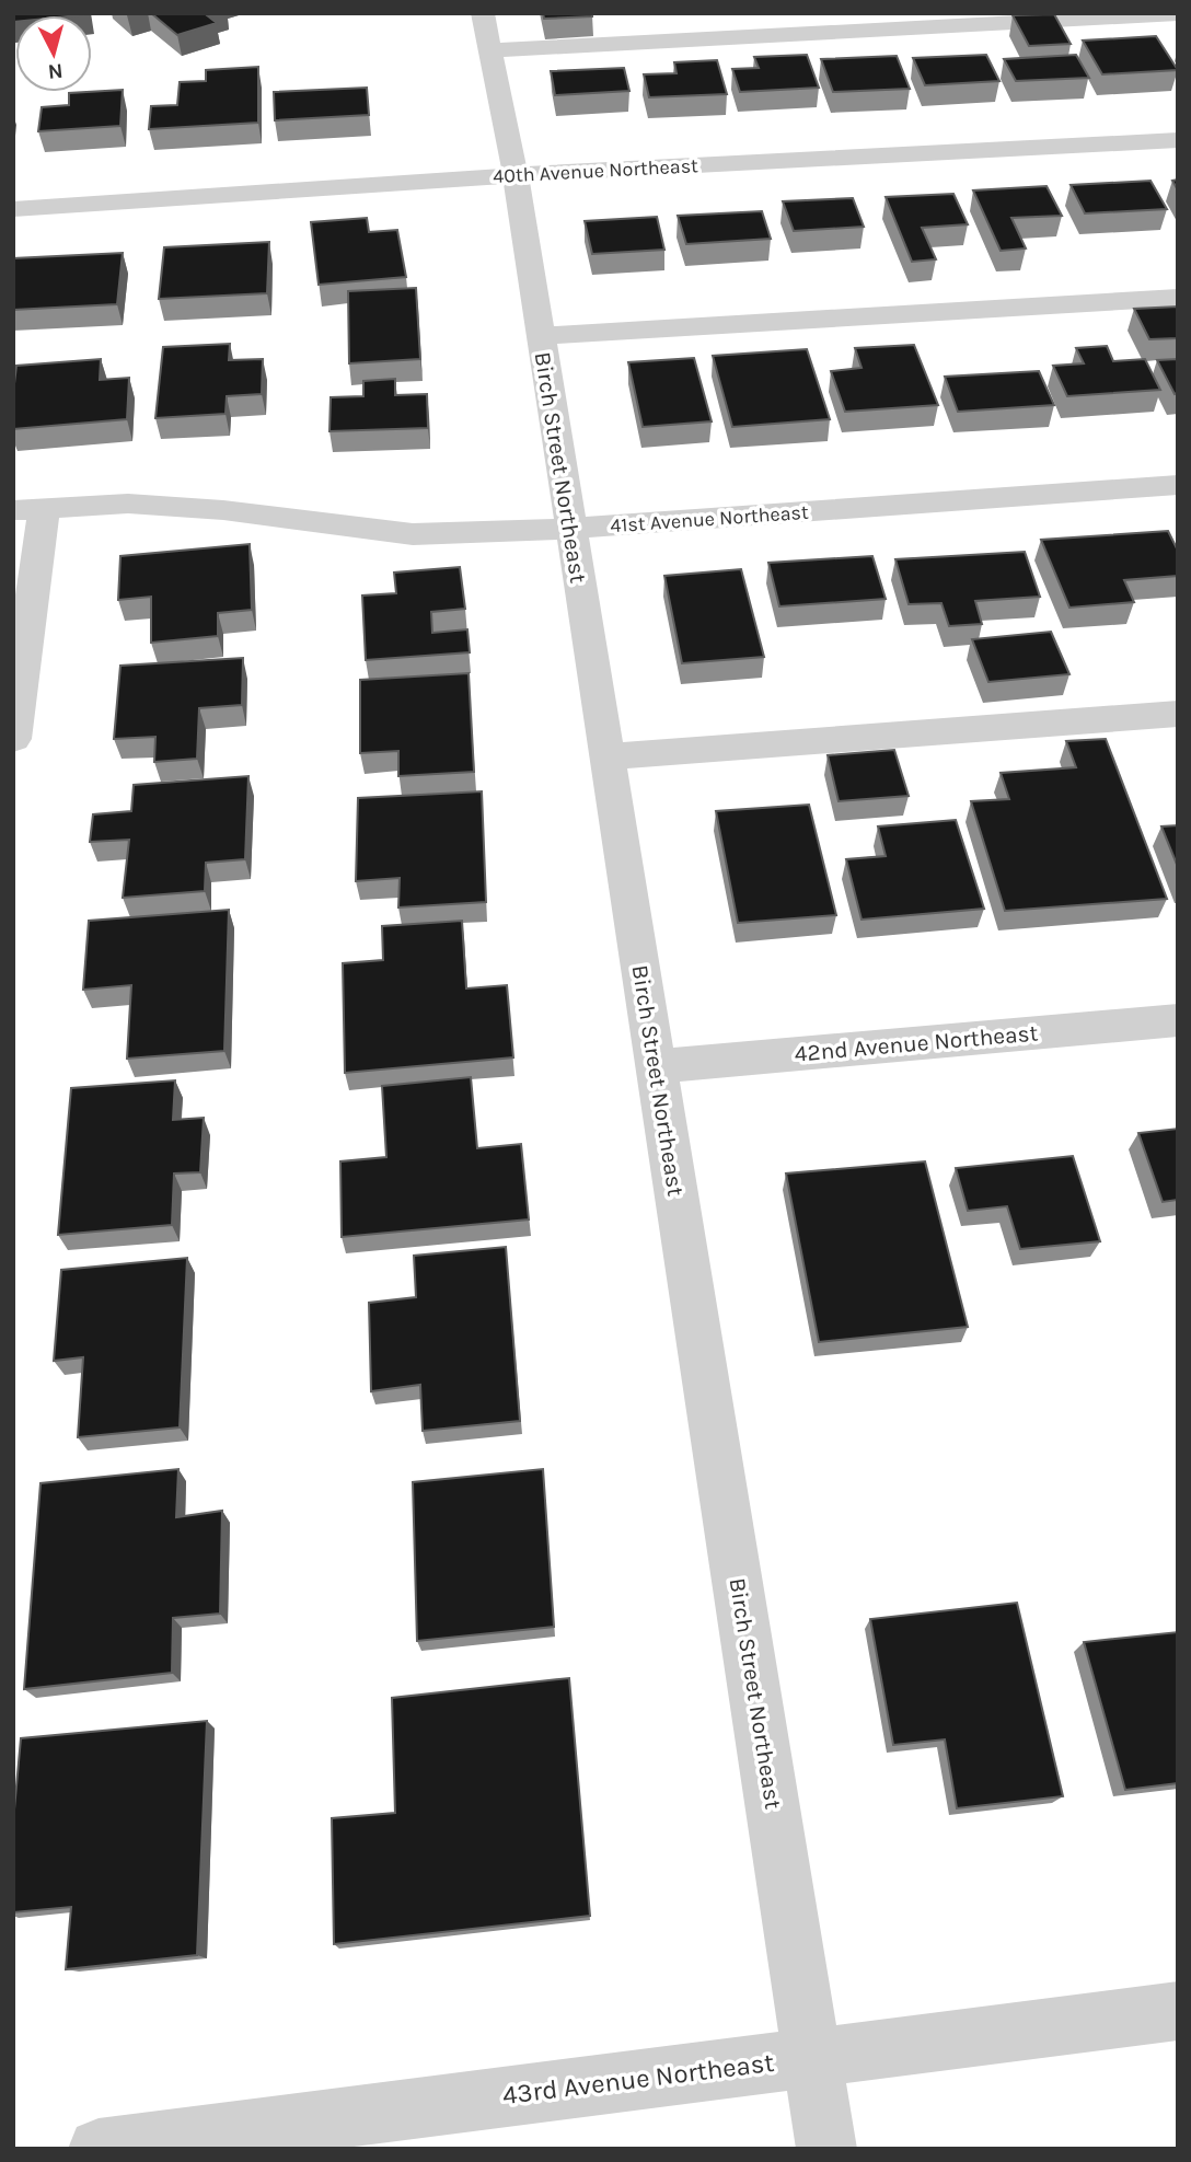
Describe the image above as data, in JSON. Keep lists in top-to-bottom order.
{
  "streets": {
    "street": [
      "40th Avenue Northeast",
      "Birch Street Northeast",
      "41st Avenue Northeast",
      "42nd Avenue Northeast",
      "43rd Avenue Northeast"
    ]
  },
  "crossings": [
    ["40th Avenue Northeast", "Birch Street Northeast"],
    ["Birch Street Northeast", "41st Avenue Northeast"],
    ["Birch Street Northeast", "42nd Avenue Northeast"],
    ["Birch Street Northeast", "43rd Avenue Northeast"]
  ],
  "north": "bottom"
}
